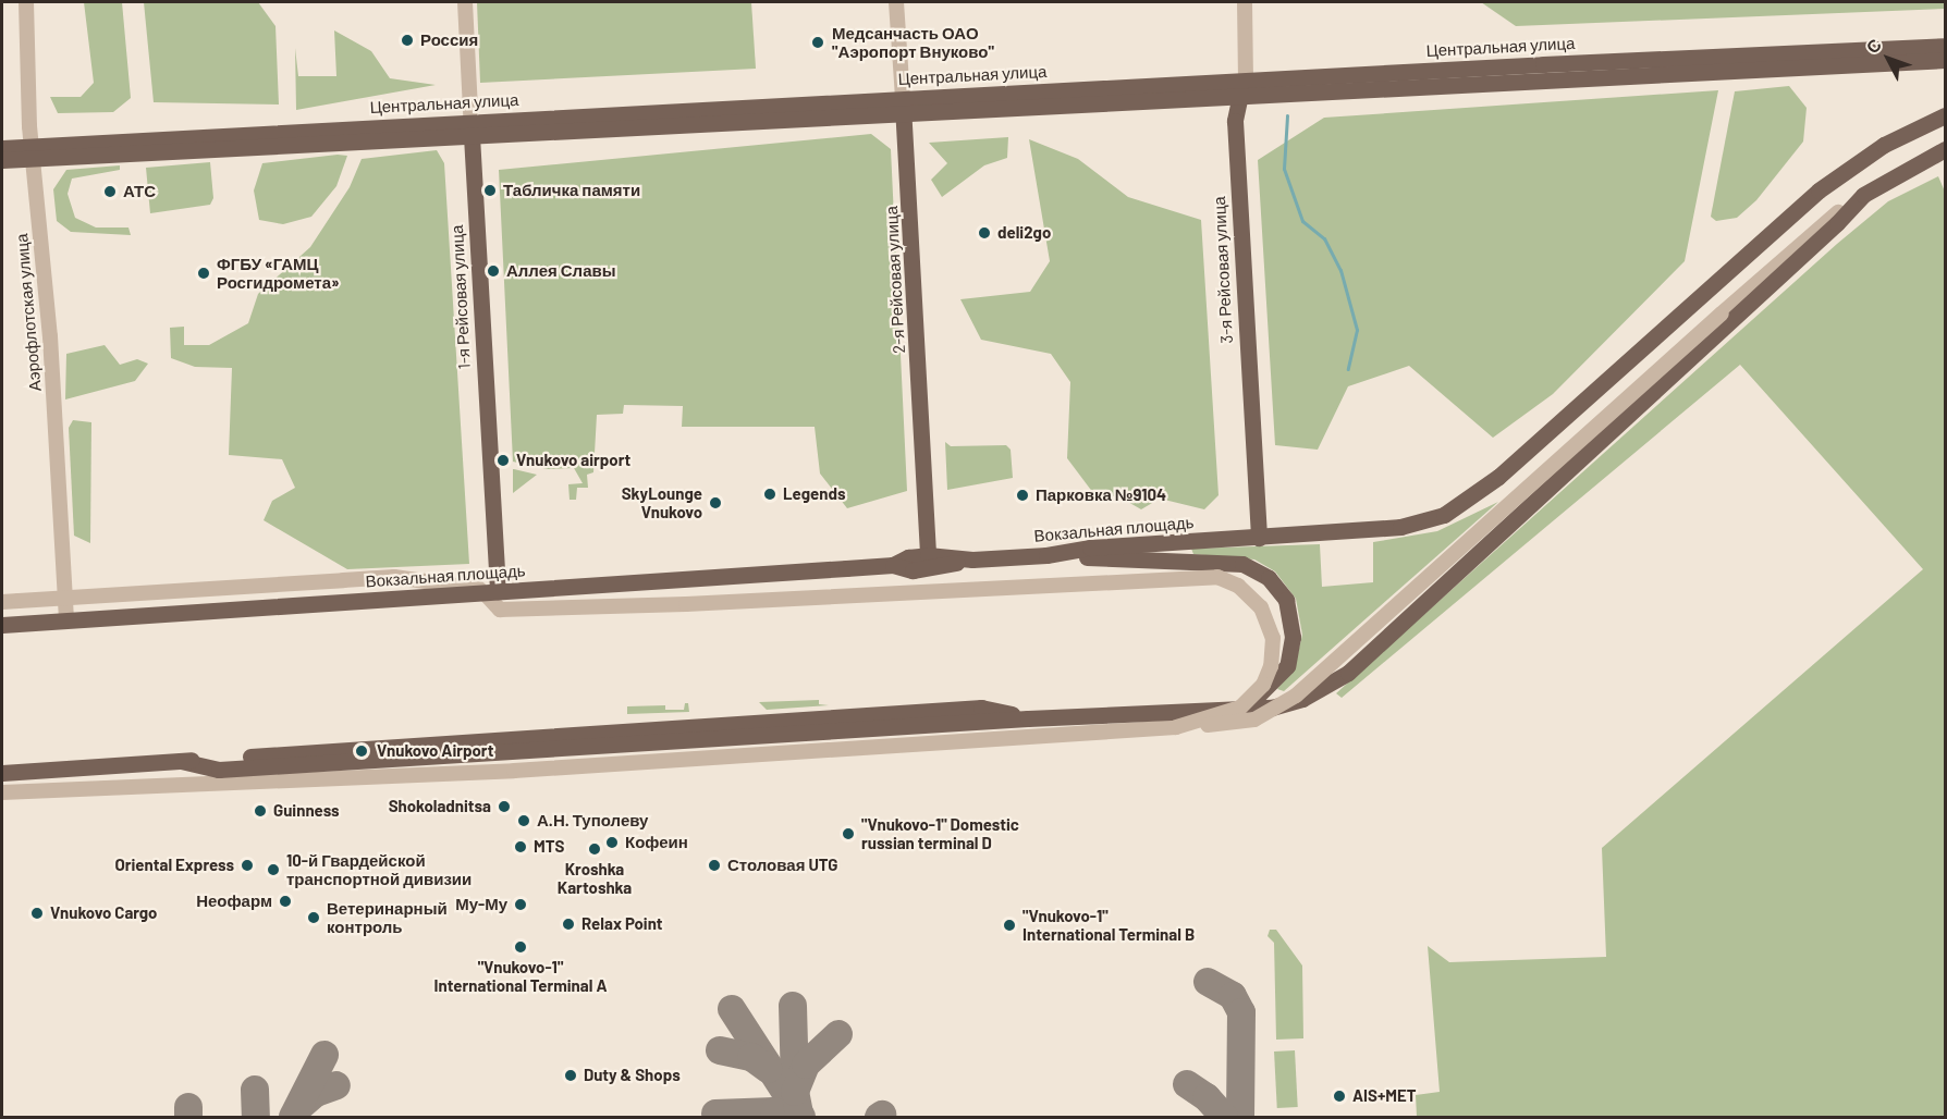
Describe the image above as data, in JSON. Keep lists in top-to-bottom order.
{
  "streets": {
    "main road": [
      "Центральная улица",
      "3-я Рейсовая улица",
      "2-я Рейсовая улица",
      "1-я Рейсовая улица",
      "Вокзальная площадь"
    ],
    "street": ["Аэрофлотская улица"]
  },
  "crossings": [
    ["Центральная улица", "3-я Рейсовая улица"],
    ["Центральная улица", "2-я Рейсовая улица"],
    ["Центральная улица", "1-я Рейсовая улица"],
    ["Центральная улица", "Аэрофлотская улица"],
    ["3-я Рейсовая улица", "Вокзальная площадь"],
    ["2-я Рейсовая улица", "Вокзальная площадь"],
    ["1-я Рейсовая улица", "Вокзальная площадь"],
    ["Аэрофлотская улица", "Вокзальная площадь"]
  ],
  "places": [
    "Россия",
    "Медсанчасть ОАО \"Аэропорт Внуково\"",
    "Табличка памяти",
    "АТС",
    "deli2go",
    "Аллея Славы",
    "ФГБУ «ГАМЦ Росгидромета»",
    "Vnukovo airport",
    "Legends",
    "Парковка №9104",
    "SkyLounge Vnukovo",
    "Vnukovo Airport",
    "Shokoladnitsa",
    "Guinness",
    "А.Н. Туполеву",
    "\"Vnukovo-1\" Domestic russian terminal D",
    "Кофеин",
    "MTS",
    "Kroshka Kartoshka",
    "Oriental Express",
    "Столовая UTG",
    "10-й Гвардейской транспортной дивизии",
    "Неофарм",
    "Му-Му",
    "Vnukovo Cargo",
    "Ветеринарный контроль",
    "Relax Point",
    "\"Vnukovo-1\" International Terminal B",
    "\"Vnukovo-1\" International Terminal A",
    "Duty & Shops",
    "AIS+MET"
  ],
  "north": "top left"
}
